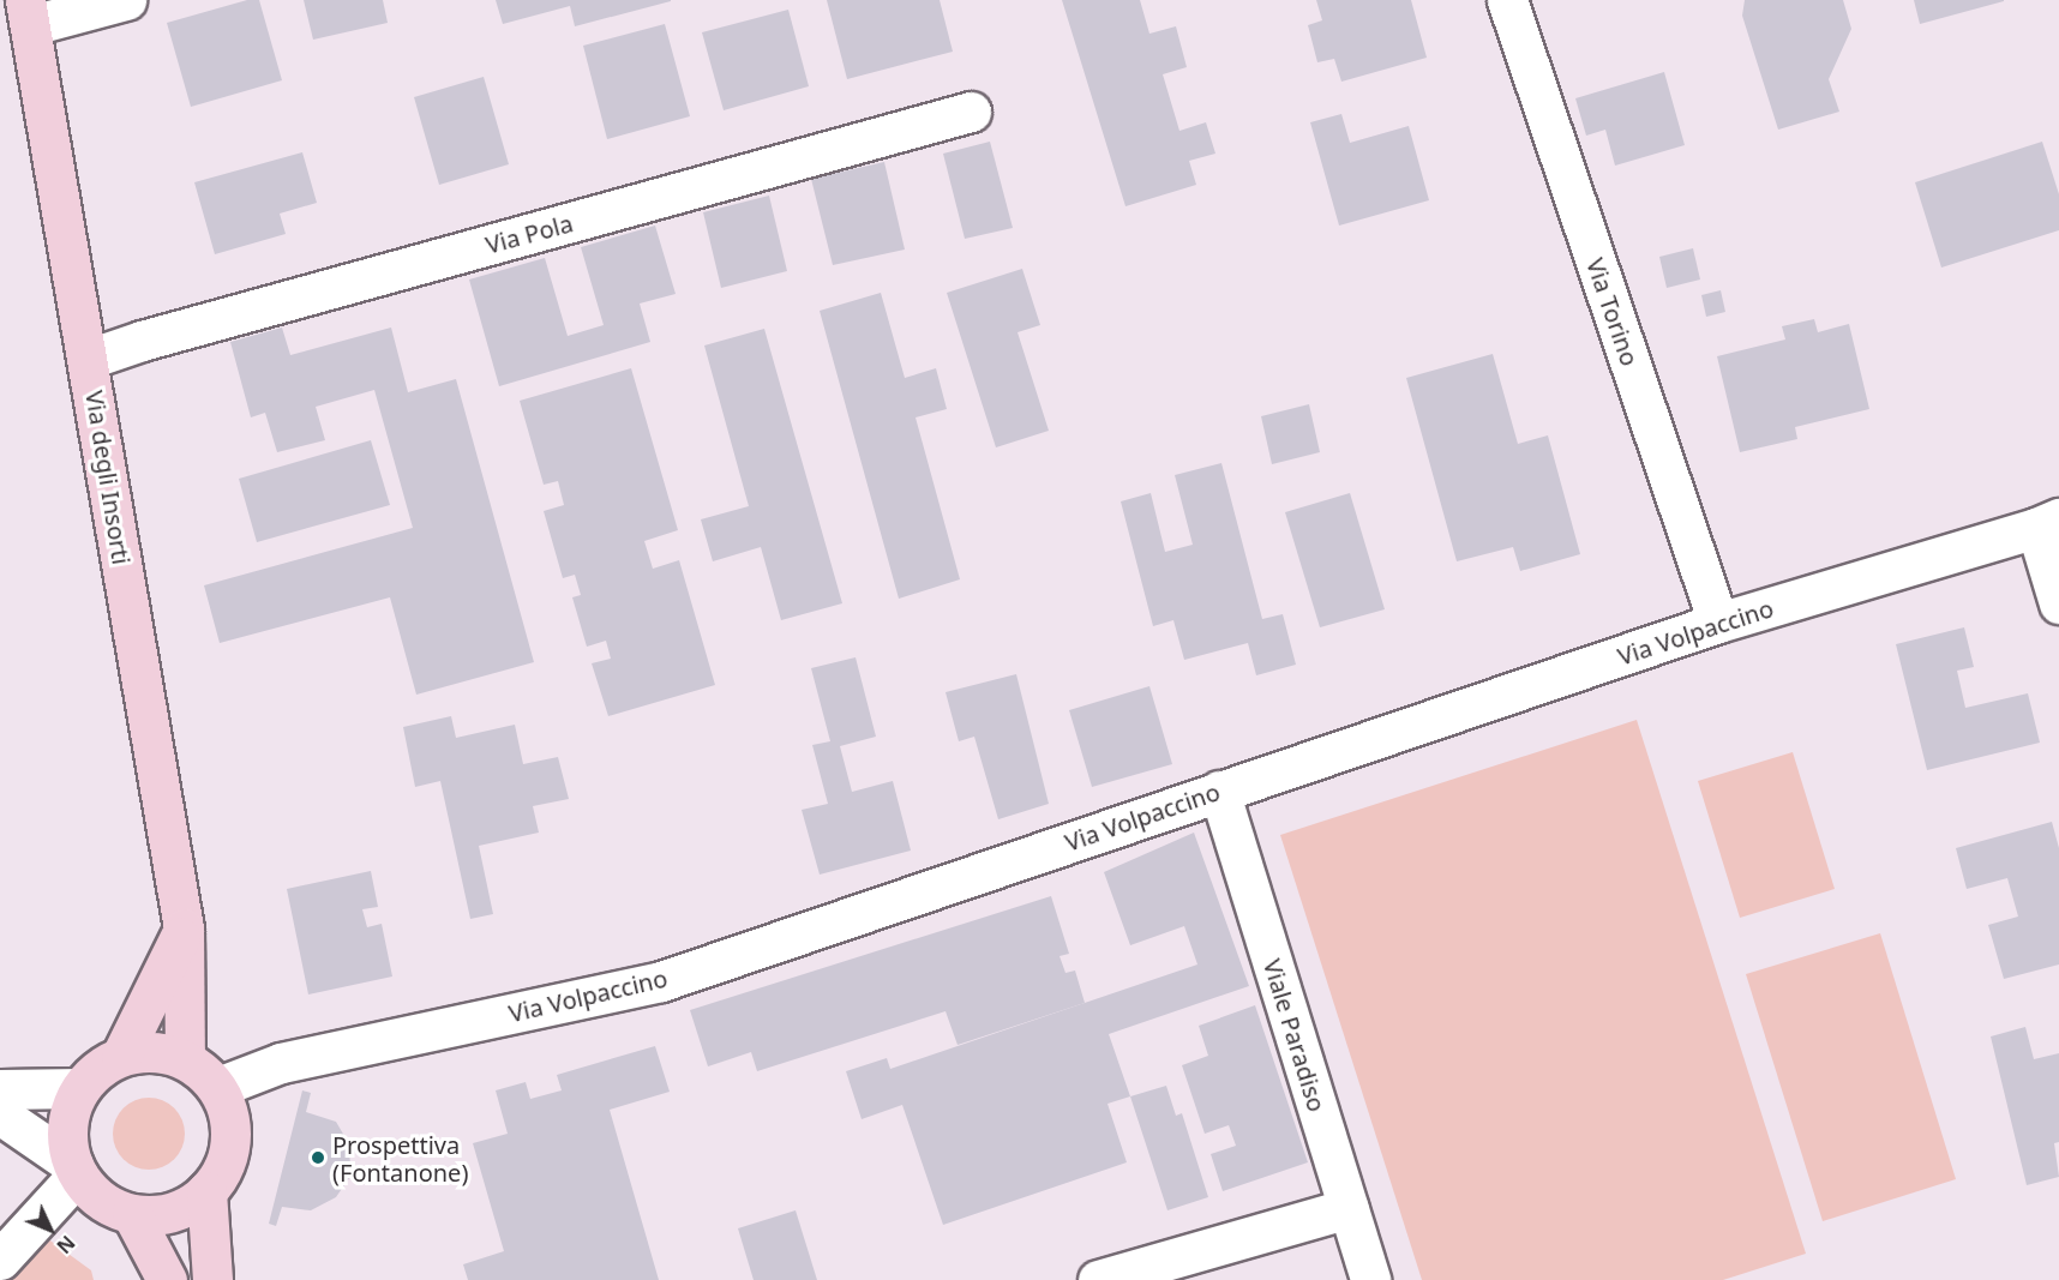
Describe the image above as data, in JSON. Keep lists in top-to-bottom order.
{
  "streets": {
    "main road": ["Via degli Insorti"],
    "street": [
      "Via Pola",
      "Via Torino",
      "Via Volpaccino",
      "Viale Paradiso"
    ]
  },
  "crossings": [
    ["Via Pola", "Via degli Insorti"],
    ["Via Torino", "Via Volpaccino"],
    ["Via degli Insorti", "Via Volpaccino"],
    ["Via Volpaccino", "Viale Paradiso"]
  ],
  "places": ["Prospettiva (Fontanone)"],
  "north": "bottom right"
}
